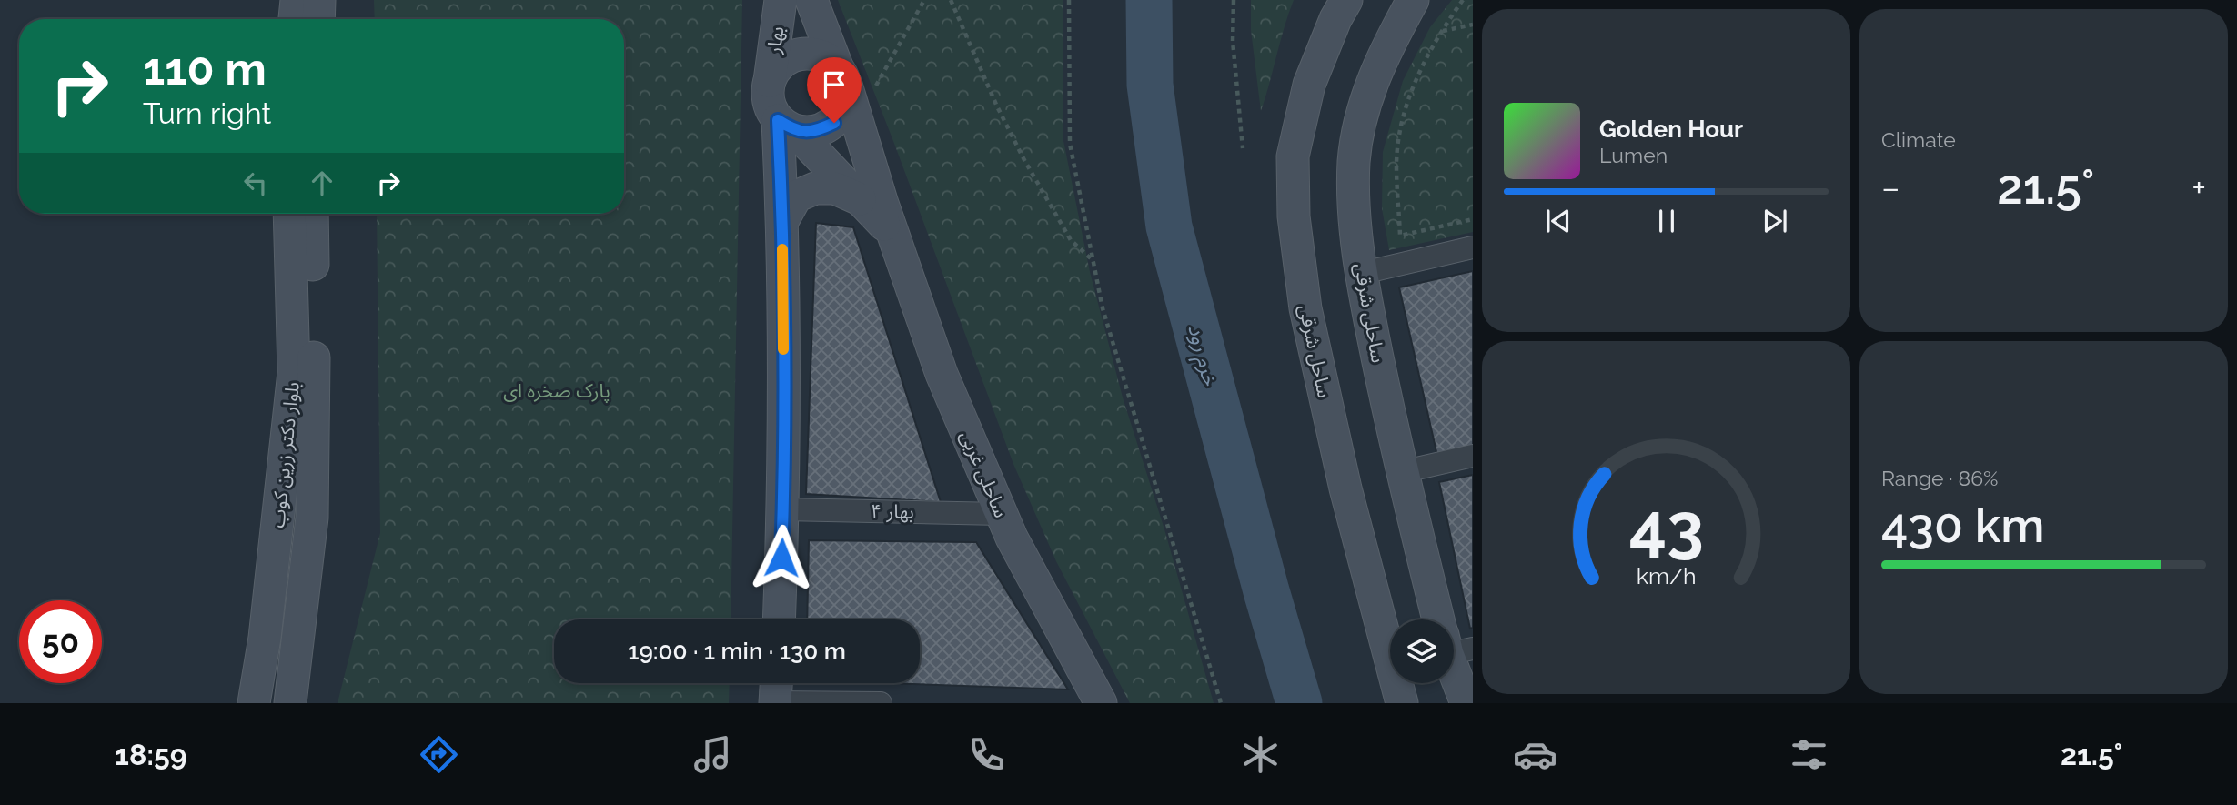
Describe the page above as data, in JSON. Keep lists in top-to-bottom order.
{
  "streets": {
    "main road": [
      "بهار",
      "ساحلی شرقی",
      "ساحل شرقی",
      "بلوار دکتر زرین کوب",
      "ساحلی غربی"
    ],
    "street": ["بهار ۴"]
  },
  "crossings": [
    ["بهار", "ساحلی غربی"],
    ["ساحلی غربی", "بهار ۴"]
  ],
  "water": ["خرم رود"],
  "parks": ["پارک صخره ای"],
  "page": {
    "tile": [
      "Climate",
      ["Range · 86%", "430 km"]
    ],
    "turn": ["110 m", "Turn right"],
    "song": ["Golden Hour", "Lumen"],
    "heat": ["−", "21.5°", "+"],
    "limit": "50",
    "trip": "19:00 · 1 min · 130 m",
    "tabs": ["18:59", "21.5°"],
    "gauge": ["43", "km/h"]
  }
}
